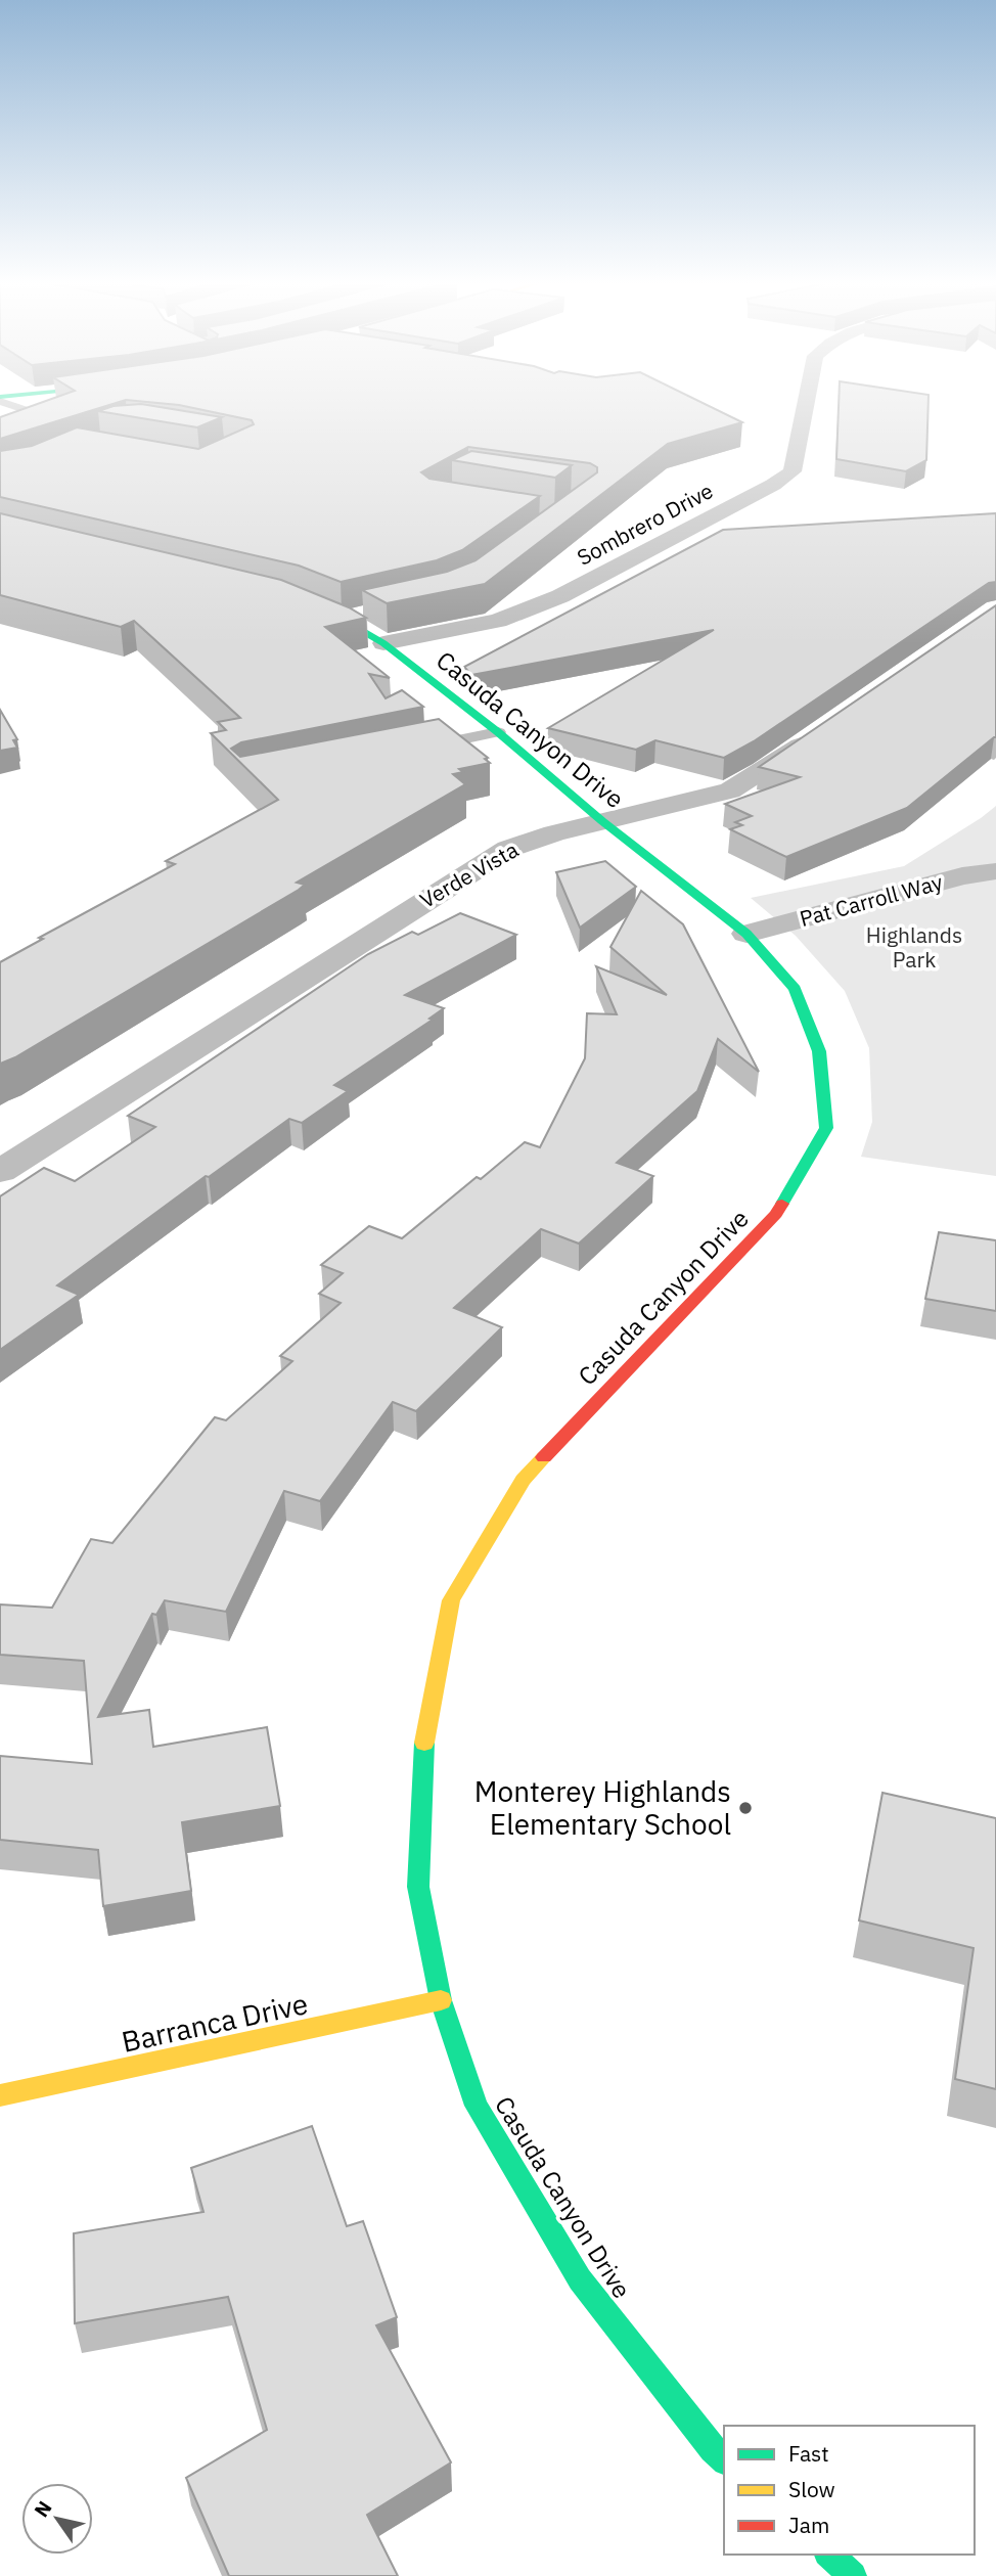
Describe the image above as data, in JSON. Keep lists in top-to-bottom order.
{
  "streets": {
    "street": [
      "Sombrero Drive",
      "Casuda Canyon Drive",
      "Verde Vista",
      "Pat Carroll Way",
      "Barranca Drive"
    ]
  },
  "crossings": [
    ["Sombrero Drive", "Casuda Canyon Drive"],
    ["Casuda Canyon Drive", "Verde Vista"],
    ["Casuda Canyon Drive", "Pat Carroll Way"],
    ["Casuda Canyon Drive", "Barranca Drive"]
  ],
  "parks": ["Highlands Park"],
  "places": ["Monterey Highlands Elementary School"],
  "legend": ["Fast", "Slow", "Jam"],
  "north": "top left"
}
